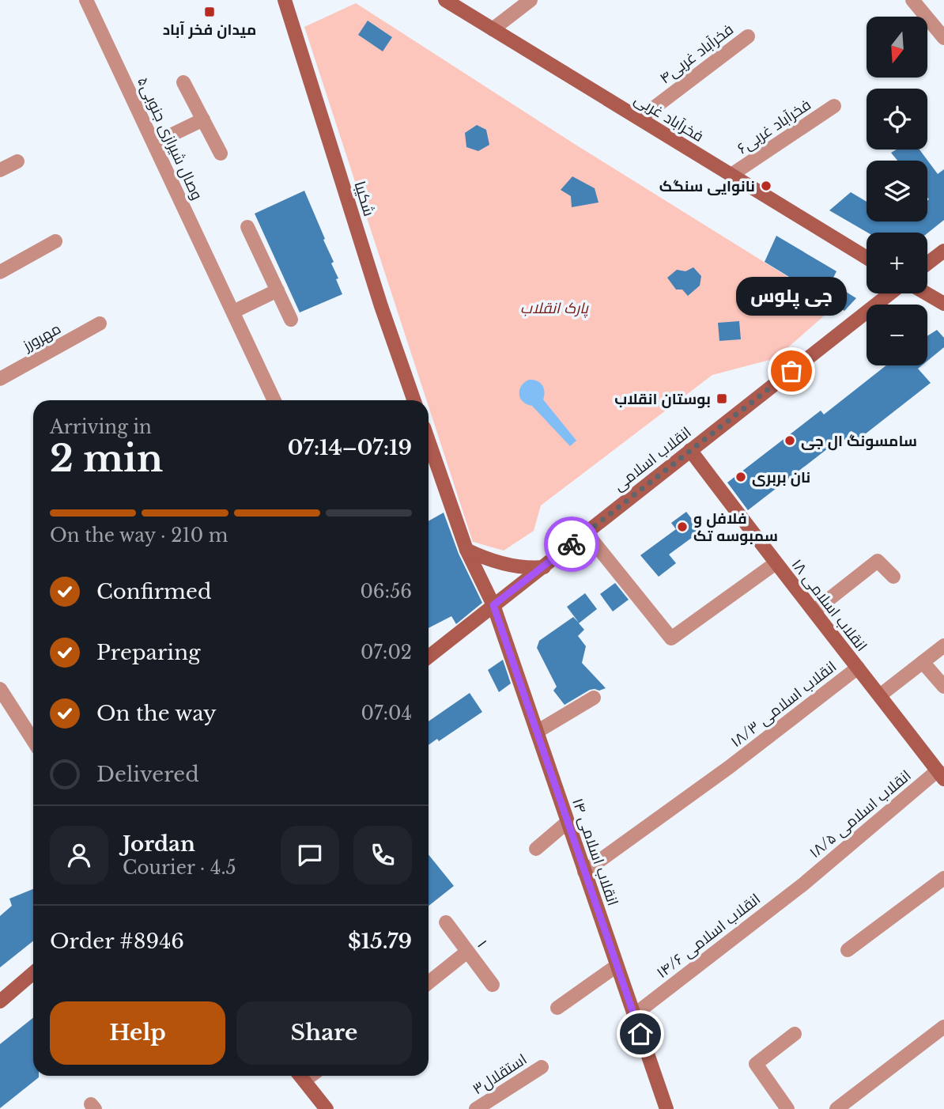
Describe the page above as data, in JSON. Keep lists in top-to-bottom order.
{
  "streets": {
    "street": [
      "۴فخرآباد غربی",
      "فخرآباد غربی",
      "۶فخرآباد غربی",
      "۵وصال شیرازی جنوبی",
      "شکیبا",
      "مهرورز",
      "انقلاب اسلامی",
      "۱۸ انقلاب اسلامی",
      "۱۸/۳ انقلاب اسلامی",
      "۱۸/۵ انقلاب اسلامی",
      "۱۴ انقلاب اسلامی",
      "۱۴/۶ انقلاب اسلامی",
      "۱",
      "استقلال۳"
    ]
  },
  "crossings": [
    ["۴فخرآباد غربی", "فخرآباد غربی"],
    ["فخرآباد غربی", "۶فخرآباد غربی"],
    ["انقلاب اسلامی", "۱۸ انقلاب اسلامی"],
    ["انقلاب اسلامی", "۱۴ انقلاب اسلامی"],
    ["۱۸ انقلاب اسلامی", "۱۸/۳ انقلاب اسلامی"],
    ["۱۸ انقلاب اسلامی", "۱۸/۵ انقلاب اسلامی"],
    ["۱۸/۳ انقلاب اسلامی", "۱۴ انقلاب اسلامی"],
    ["۱۸/۵ انقلاب اسلامی", "۱۴/۶ انقلاب اسلامی"],
    ["۱۴ انقلاب اسلامی", "۱۴/۶ انقلاب اسلامی"]
  ],
  "parks": ["پارک انقلاب"],
  "places": {
    "transit": ["میدان فخر آباد", "بوستان انقلاب"],
    "other": [
      "نانوایی سنگک",
      "جی پلوس",
      "سامسونگ ال جی",
      "نان بربری",
      "فلافل و سمبوسه تک"
    ]
  },
  "north": "bottom",
  "page": {
    "map_buttons": ["+", "−"],
    "bubble": "جی پلوس",
    "heading": ["2 min", "Arriving in", "07:14–07:19"],
    "panel": [
      "Jordan",
      "Courier · 4.5",
      "Order #8946",
      "$15.79"
    ],
    "bar": "On the way · 210 m",
    "list": [
      ["Confirmed", "06:56"],
      ["Preparing", "07:02"],
      ["On the way", "07:04"],
      "Delivered"
    ],
    "buttons": ["Help", "Share"]
  }
}
